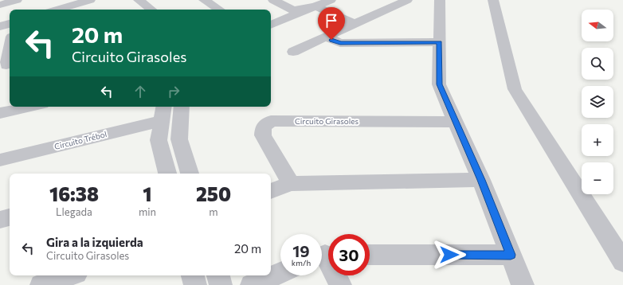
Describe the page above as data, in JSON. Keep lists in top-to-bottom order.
{
  "streets": {
    "street": ["Circuito Girasoles", "Circuito Trébol"]
  },
  "north": "left",
  "page": {
    "map_buttons": ["+", "−"],
    "turn": ["20 m", "Circuito Girasoles"],
    "eta": [
      "16:38",
      "Llegada",
      "1",
      "min",
      "250",
      "m"
    ],
    "list": [
      {
        "name": "Gira a la izquierda",
        "note": "Circuito Girasoles",
        "value": "20 m"
      }
    ],
    "speed": "19 km/h",
    "limit": "30"
  }
}
